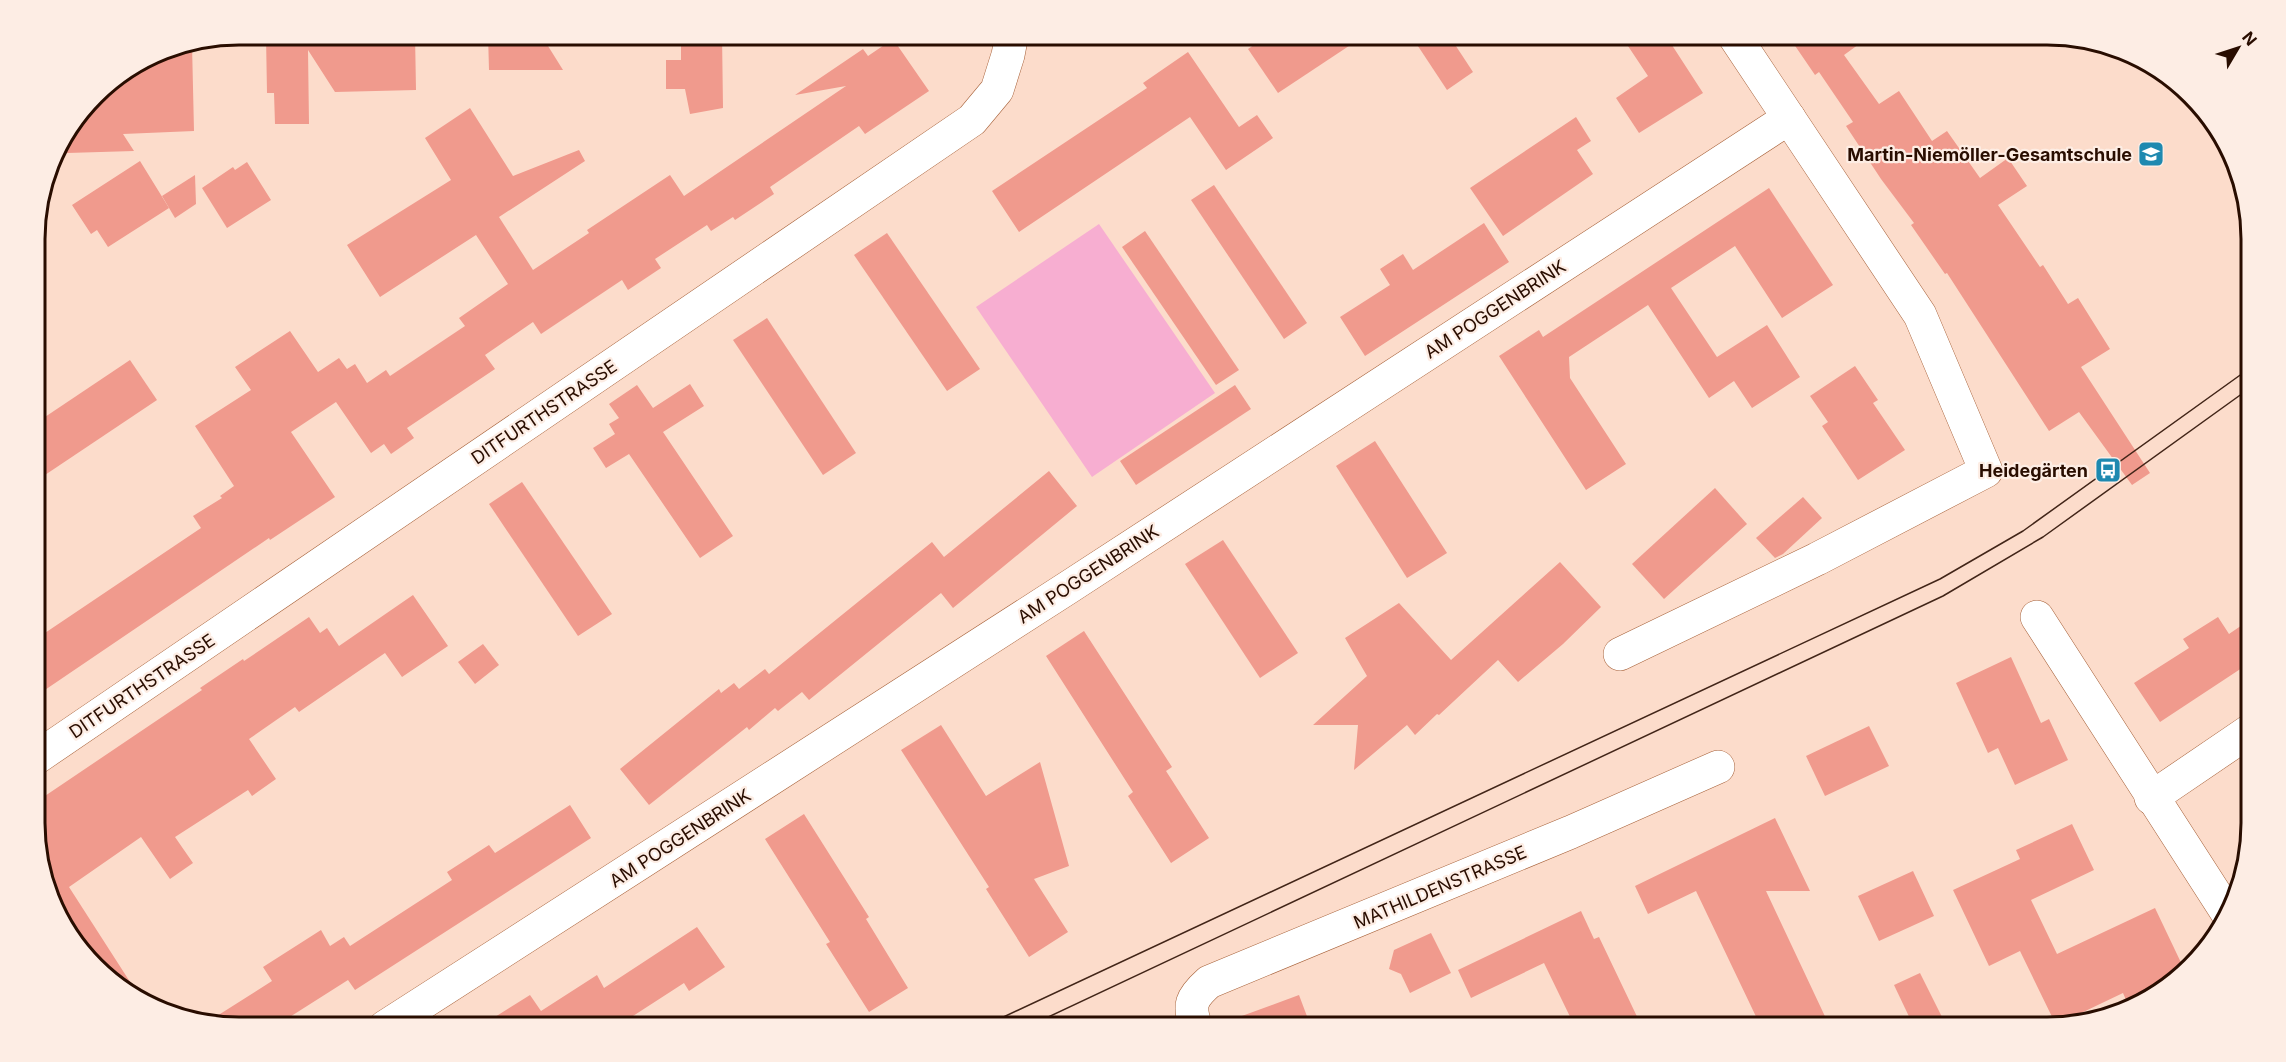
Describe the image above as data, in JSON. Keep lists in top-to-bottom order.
{
  "streets": {
    "street": ["AM POGGENBRINK", "DITFURTHSTRASSE", "MATHILDENSTRASSE"]
  },
  "places": {
    "school or university": ["Martin-Niemöller-Gesamtschule"],
    "bus stop": ["Heidegärten"]
  },
  "north": "top right"
}
